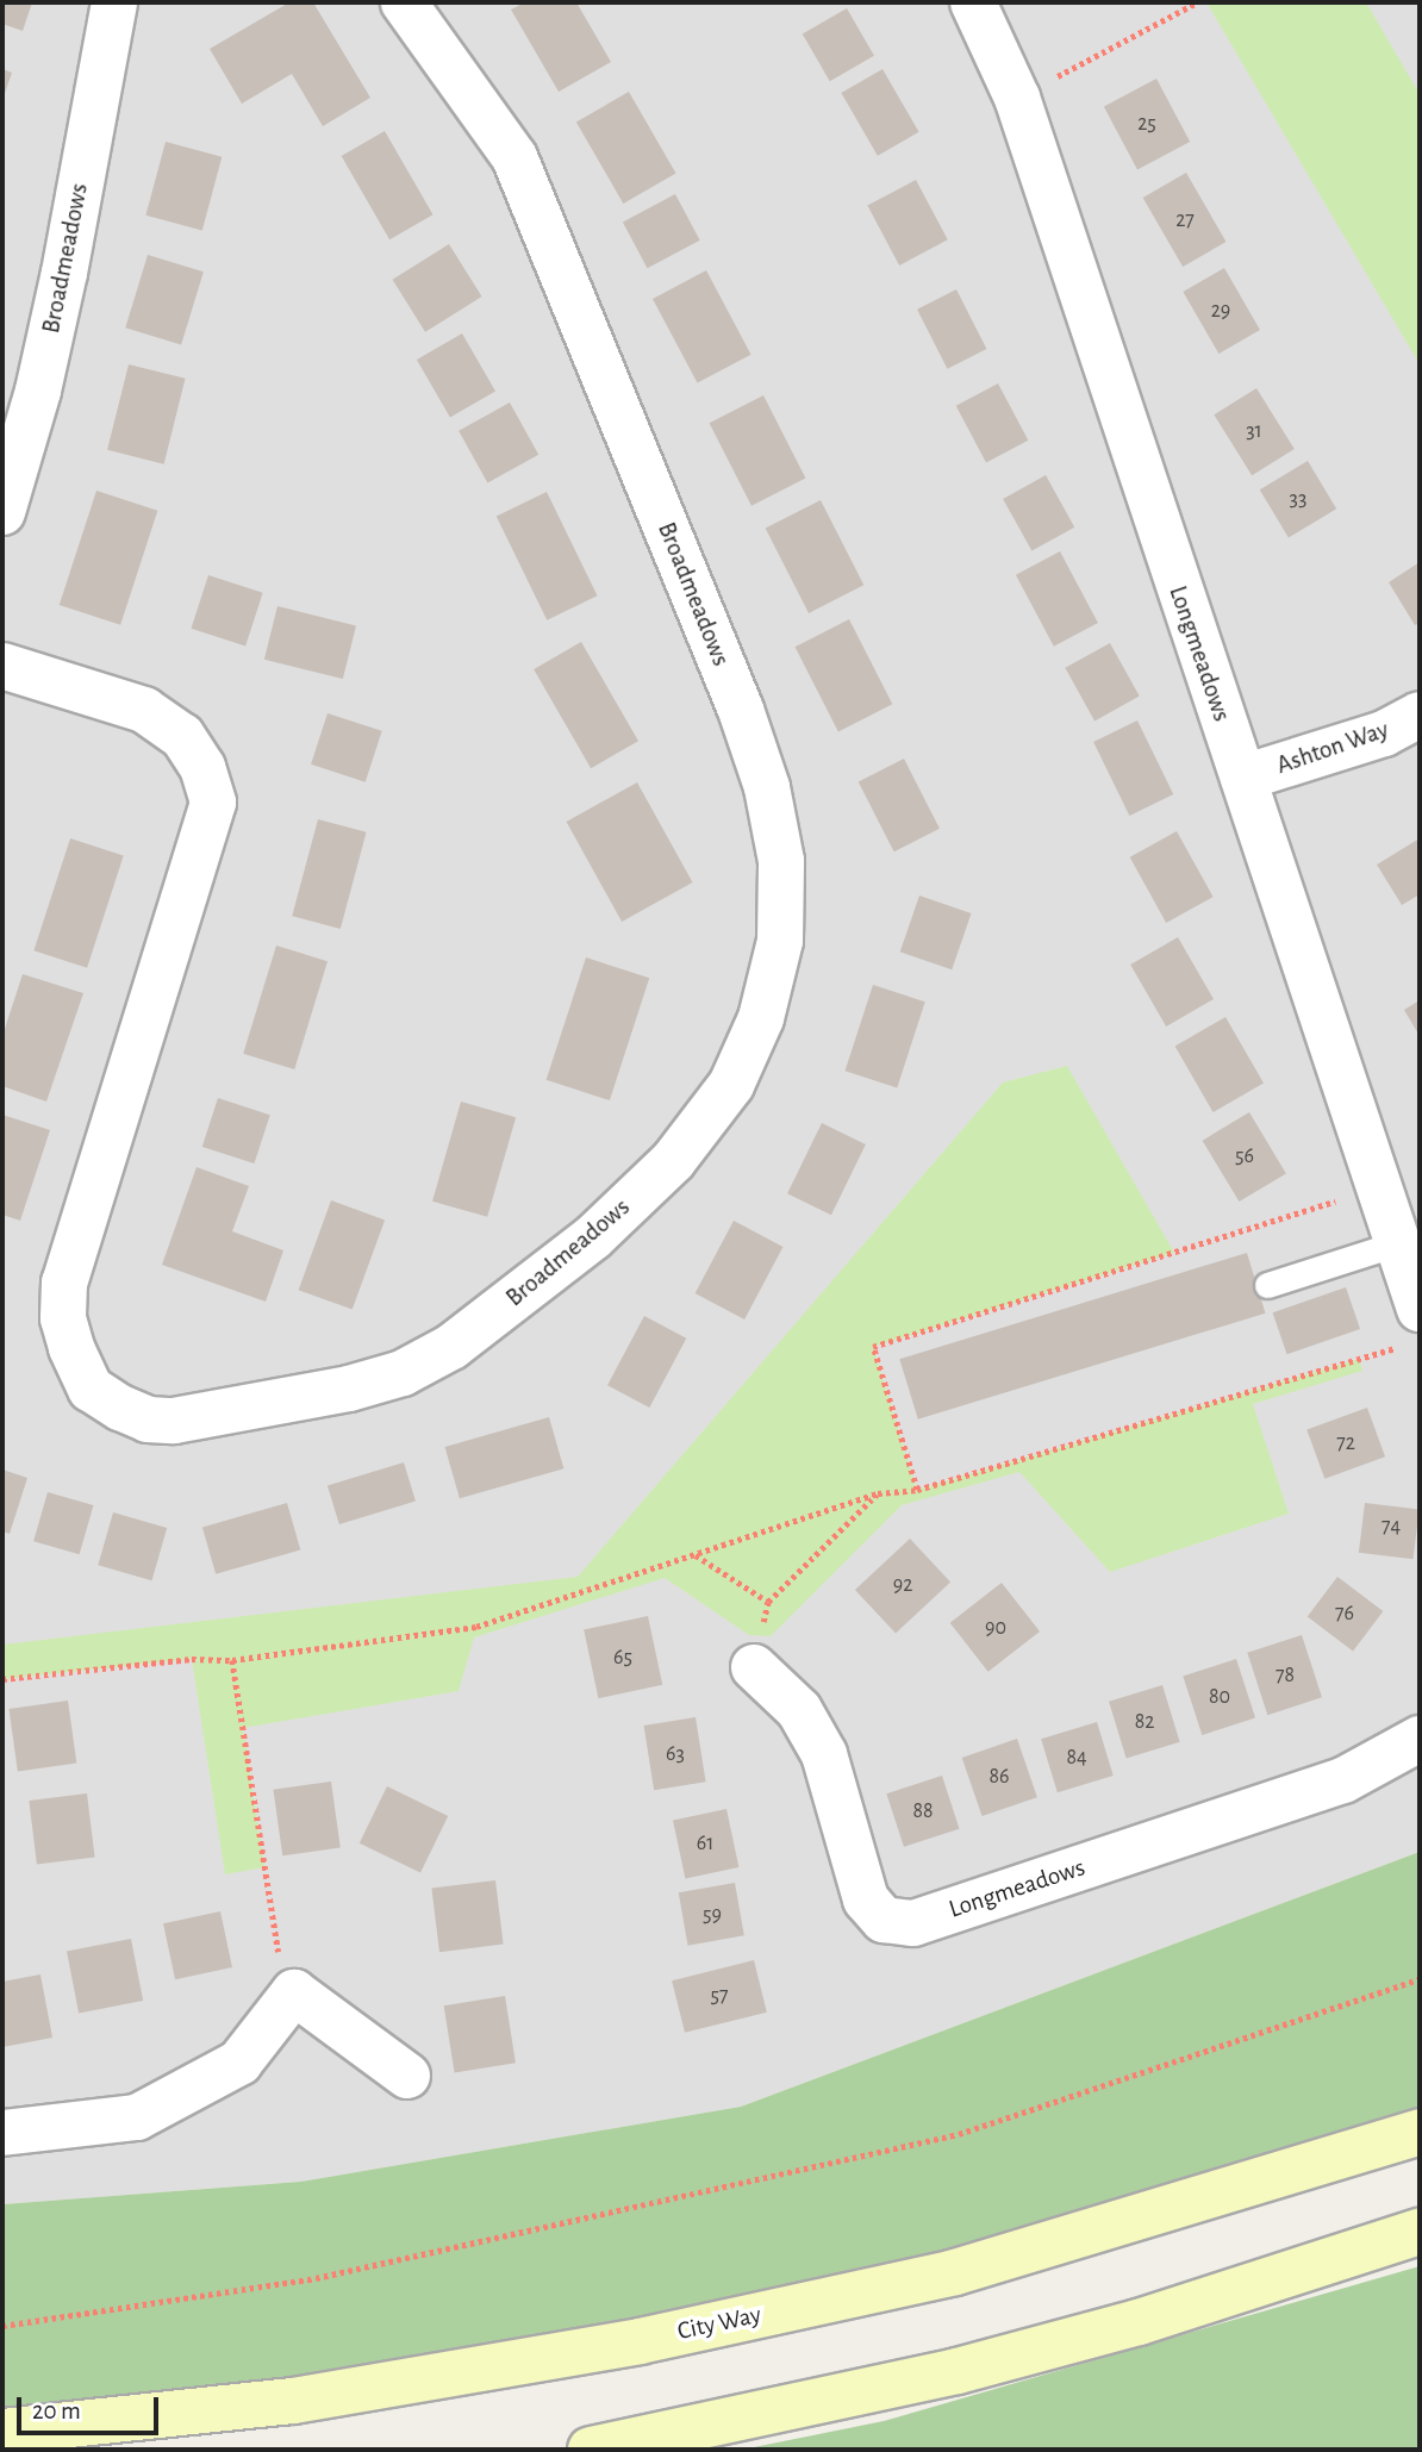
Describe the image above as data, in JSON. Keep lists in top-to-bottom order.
{
  "streets": {
    "main road": ["City Way"],
    "street": ["Broadmeadows", "Longmeadows", "Ashton Way"]
  },
  "crossings": [
    ["Longmeadows", "Ashton Way"]
  ],
  "house_numbers": [
    "25",
    "27",
    "29",
    "31",
    "33",
    "56",
    "72",
    "74",
    "92",
    "76",
    "90",
    "65",
    "78",
    "80",
    "82",
    "63",
    "84",
    "86",
    "88",
    "61",
    "59",
    "57"
  ],
  "scale_bar": "20 m"
}
